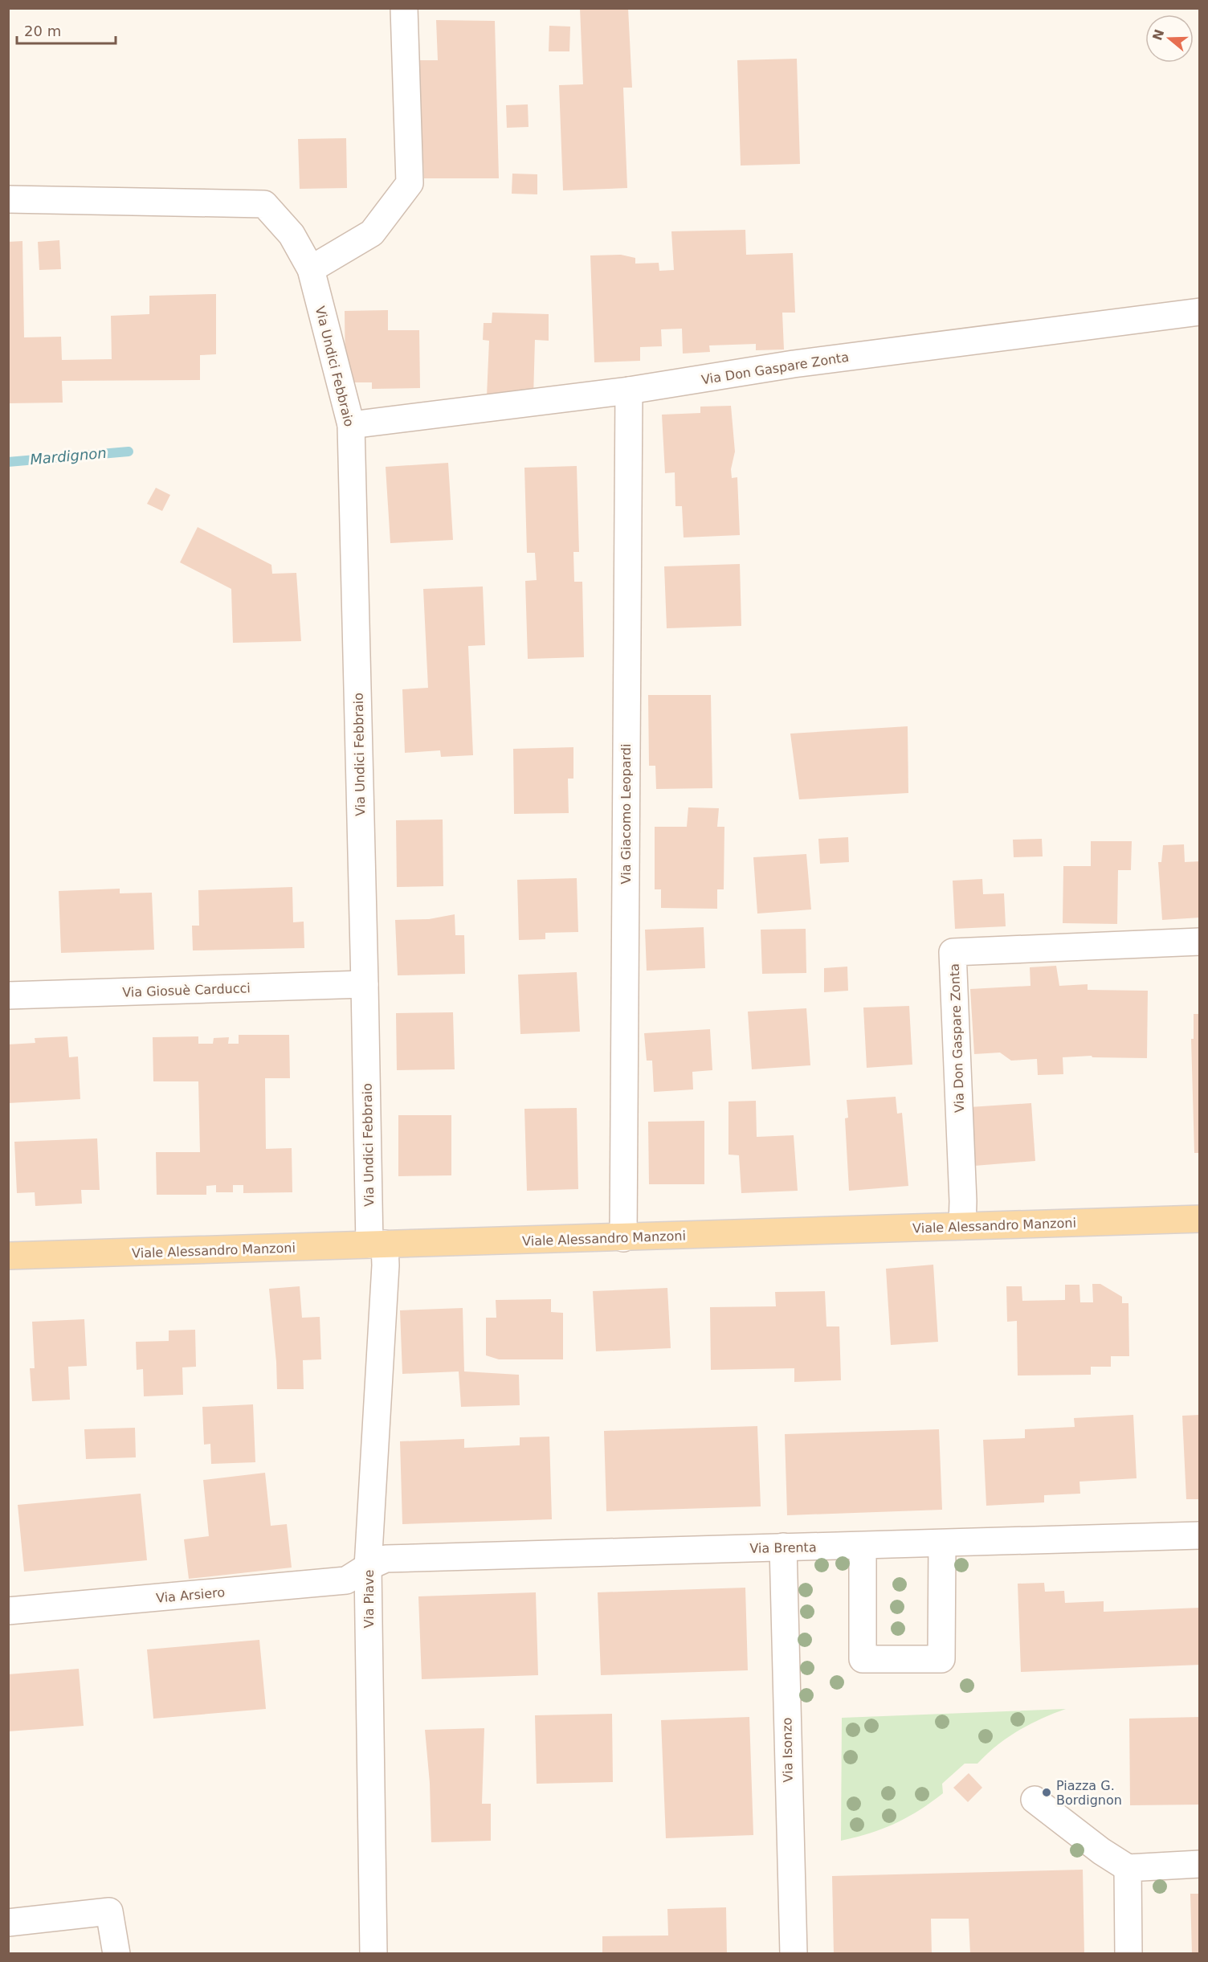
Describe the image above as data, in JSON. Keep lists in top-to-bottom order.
{
  "streets": {
    "main road": ["Viale Alessandro Manzoni"],
    "street": [
      "Via Undici Febbraio",
      "Via Don Gaspare Zonta",
      "Via Giacomo Leopardi",
      "Via Giosuè Carducci",
      "Via Brenta",
      "Via Arsiero",
      "Via Piave",
      "Via Isonzo"
    ]
  },
  "crossings": [
    ["Via Undici Febbraio", "Via Don Gaspare Zonta"],
    ["Via Undici Febbraio", "Via Giosuè Carducci"],
    ["Via Undici Febbraio", "Viale Alessandro Manzoni"],
    ["Via Undici Febbraio", "Via Piave"],
    ["Via Don Gaspare Zonta", "Via Giacomo Leopardi"],
    ["Via Don Gaspare Zonta", "Viale Alessandro Manzoni"],
    ["Via Giacomo Leopardi", "Viale Alessandro Manzoni"],
    ["Viale Alessandro Manzoni", "Via Piave"],
    ["Via Brenta", "Via Arsiero"],
    ["Via Brenta", "Via Piave"],
    ["Via Brenta", "Via Isonzo"],
    ["Via Arsiero", "Via Piave"]
  ],
  "water": ["Mardignon"],
  "places": ["Piazza G. Bordignon"],
  "scale_bar": "20 m",
  "north": "left"
}
